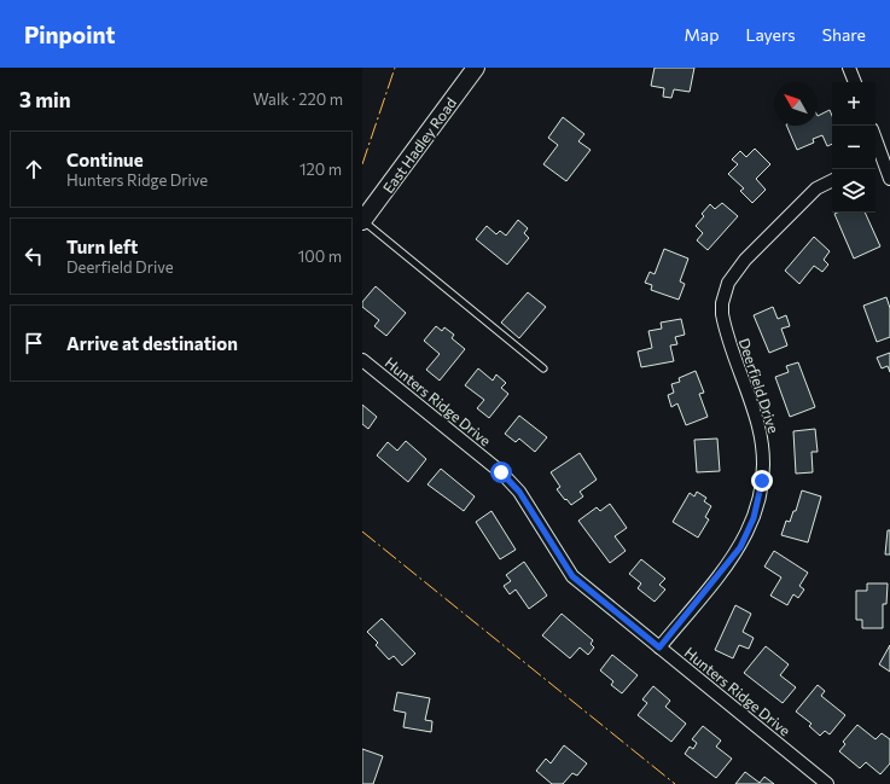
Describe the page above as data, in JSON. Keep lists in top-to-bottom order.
{
  "streets": {
    "street": ["East Hadley Road", "Deerfield Drive", "Hunters Ridge Drive"]
  },
  "crossings": [
    ["Deerfield Drive", "Hunters Ridge Drive"]
  ],
  "north": "top left",
  "page": {
    "header": "Pinpoint",
    "nav": ["Map", "Layers", "Share"],
    "heading": ["3 min", "Walk · 220 m"],
    "map_buttons": ["+", "−"],
    "list": [
      ["Continue", "Hunters Ridge Drive", "120 m"],
      ["Turn left", "Deerfield Drive", "100 m"],
      "Arrive at destination"
    ]
  }
}
